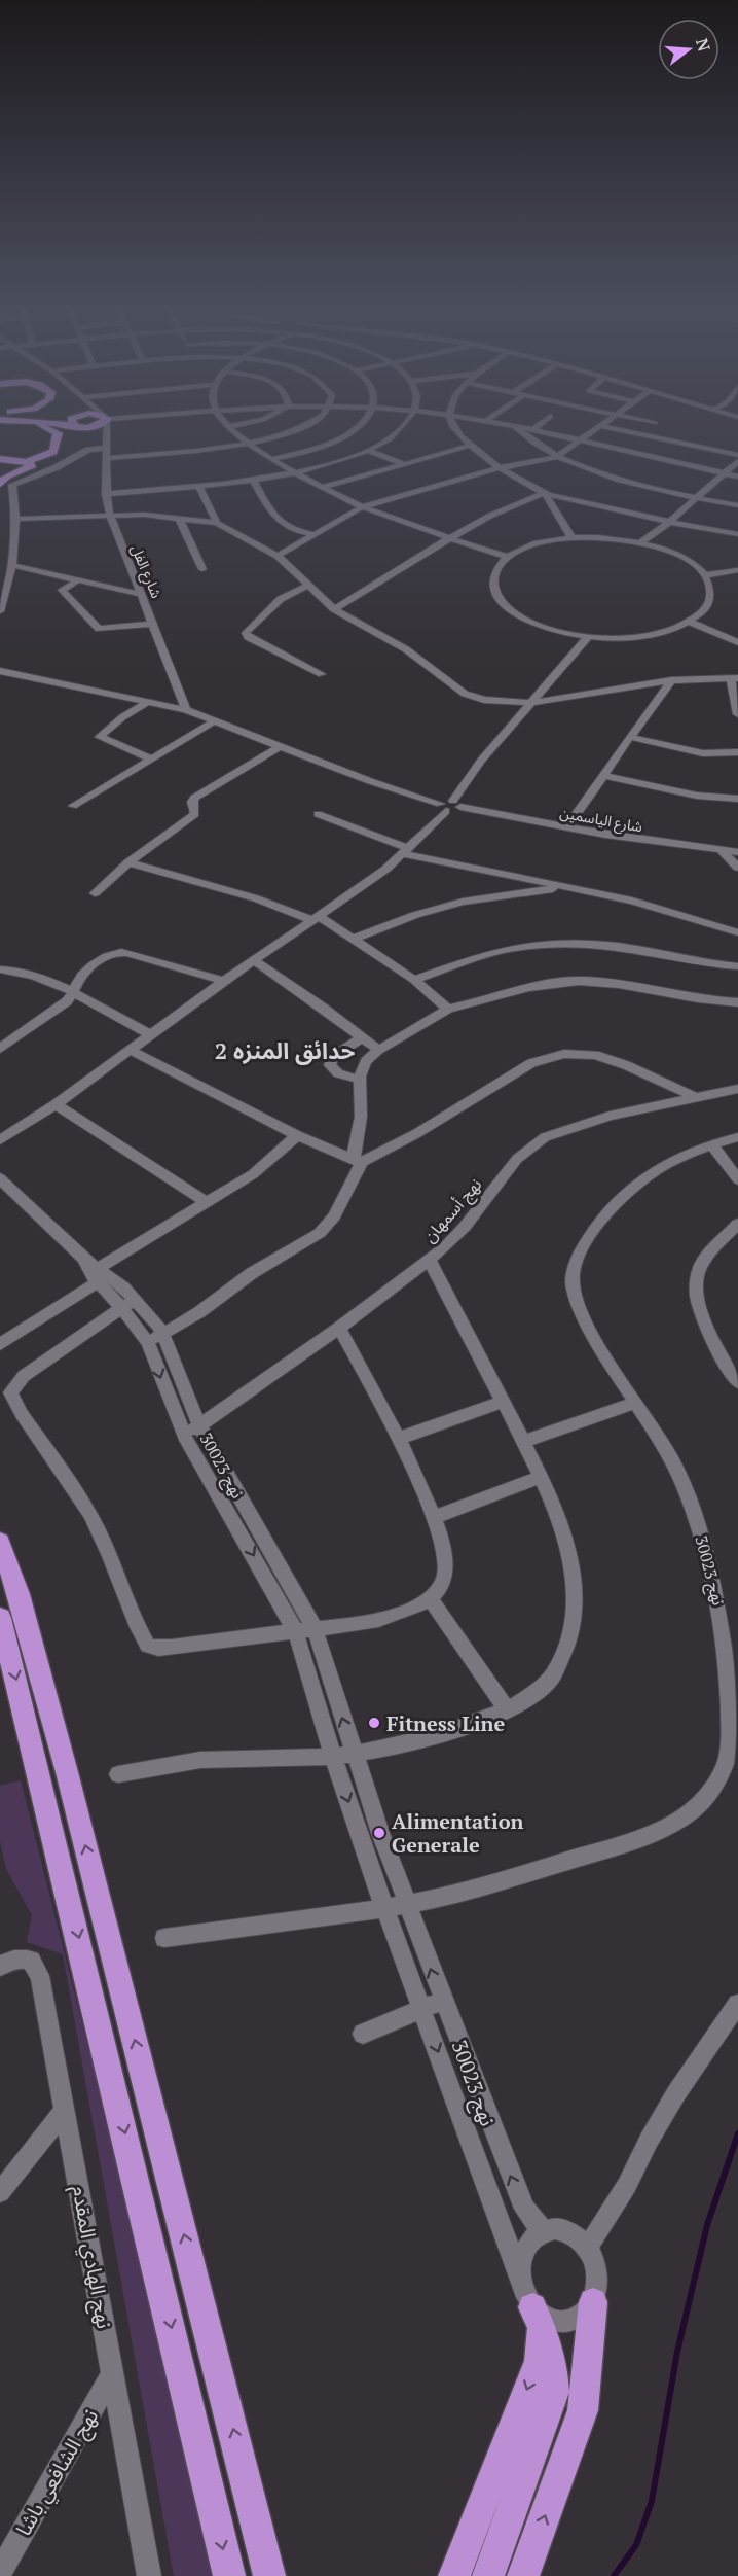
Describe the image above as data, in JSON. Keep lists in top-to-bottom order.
{
  "streets": {
    "street": [
      "شارع الفل",
      "شارع الياسمين",
      "نهج أسمهان",
      "نهج 30023",
      "نهج الهادي المقدم",
      "نهج الشافعي باشا"
    ]
  },
  "crossings": [
    ["نهج أسمهان", "نهج 30023"],
    ["نهج الهادي المقدم", "نهج الشافعي باشا"]
  ],
  "districts": ["حدائق المنزه 2"],
  "places": ["Fitness Line", "Alimentation Generale"],
  "north": "right"
}
